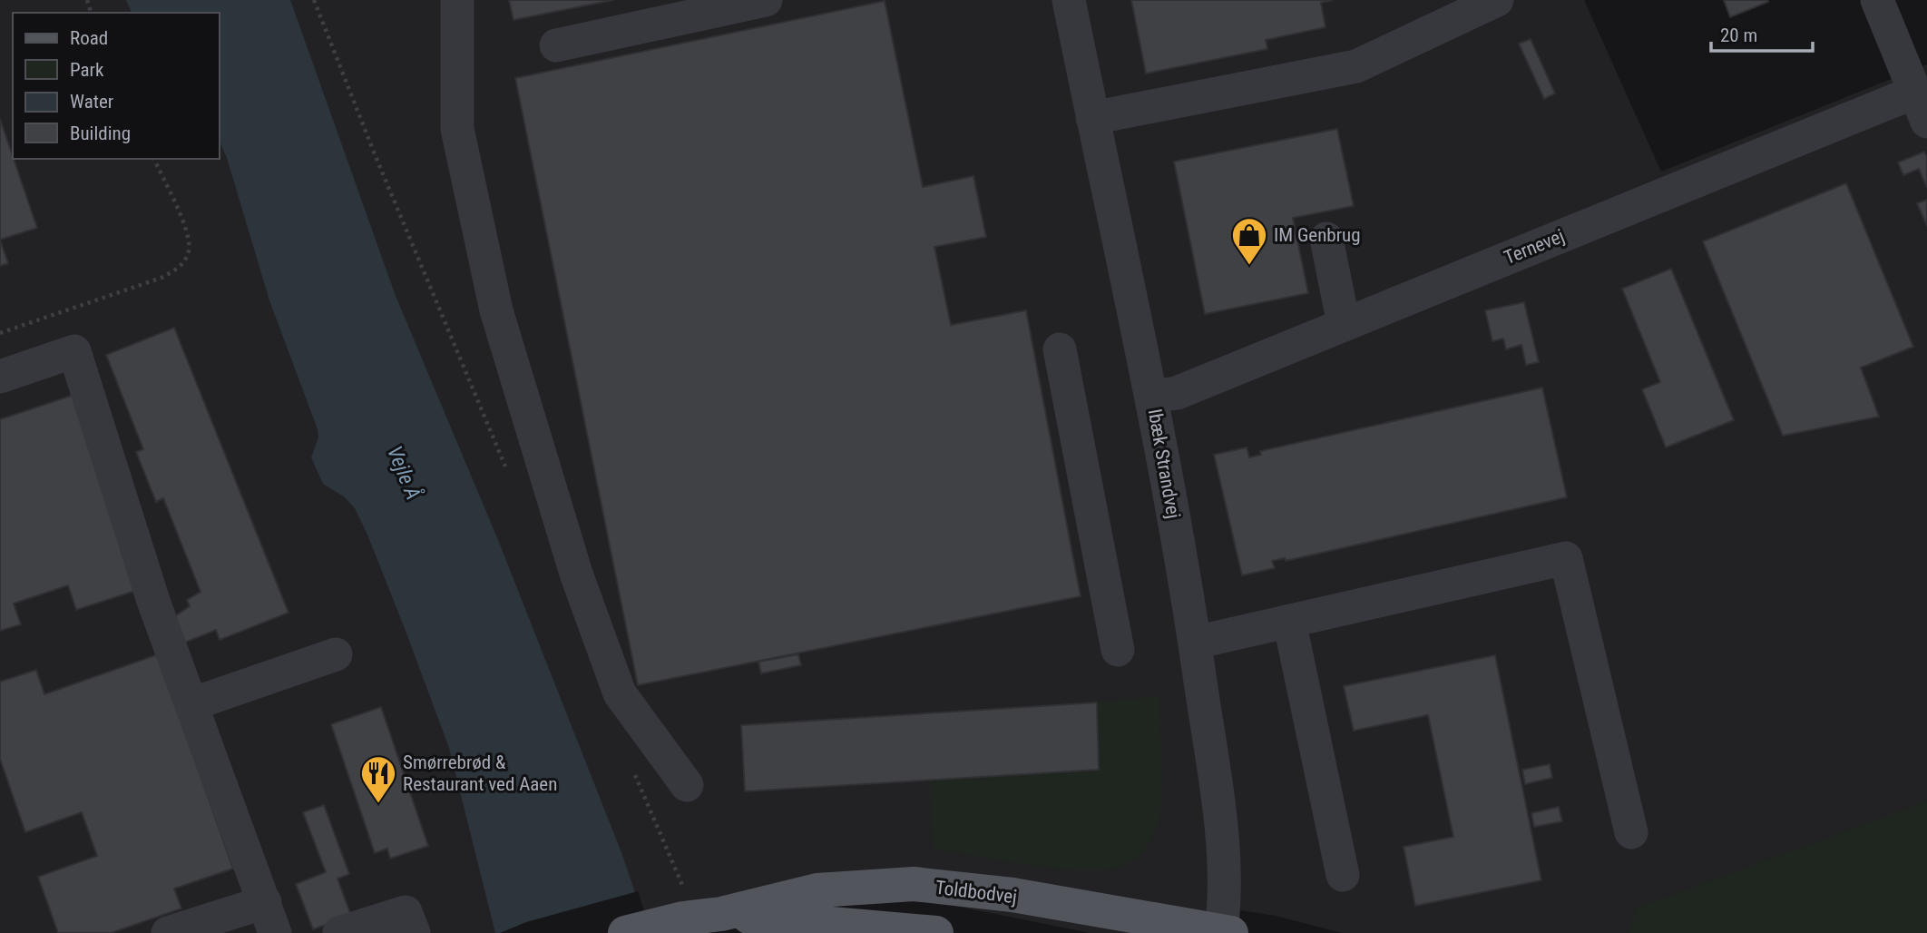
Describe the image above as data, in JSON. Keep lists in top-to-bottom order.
{
  "streets": {
    "main road": ["Toldbodvej"],
    "street": ["Ternevej", "Ibæk Strandvej"]
  },
  "crossings": [
    ["Ternevej", "Ibæk Strandvej"],
    ["Ibæk Strandvej", "Toldbodvej"]
  ],
  "water": ["Vejle Å"],
  "places": {
    "shop": ["IM Genbrug"],
    "restaurant": ["Smørrebrød & Restaurant ved Aaen"]
  },
  "legend": [
    "Road",
    "Park",
    "Water",
    "Building"
  ],
  "scale_bar": "20 m"
}
